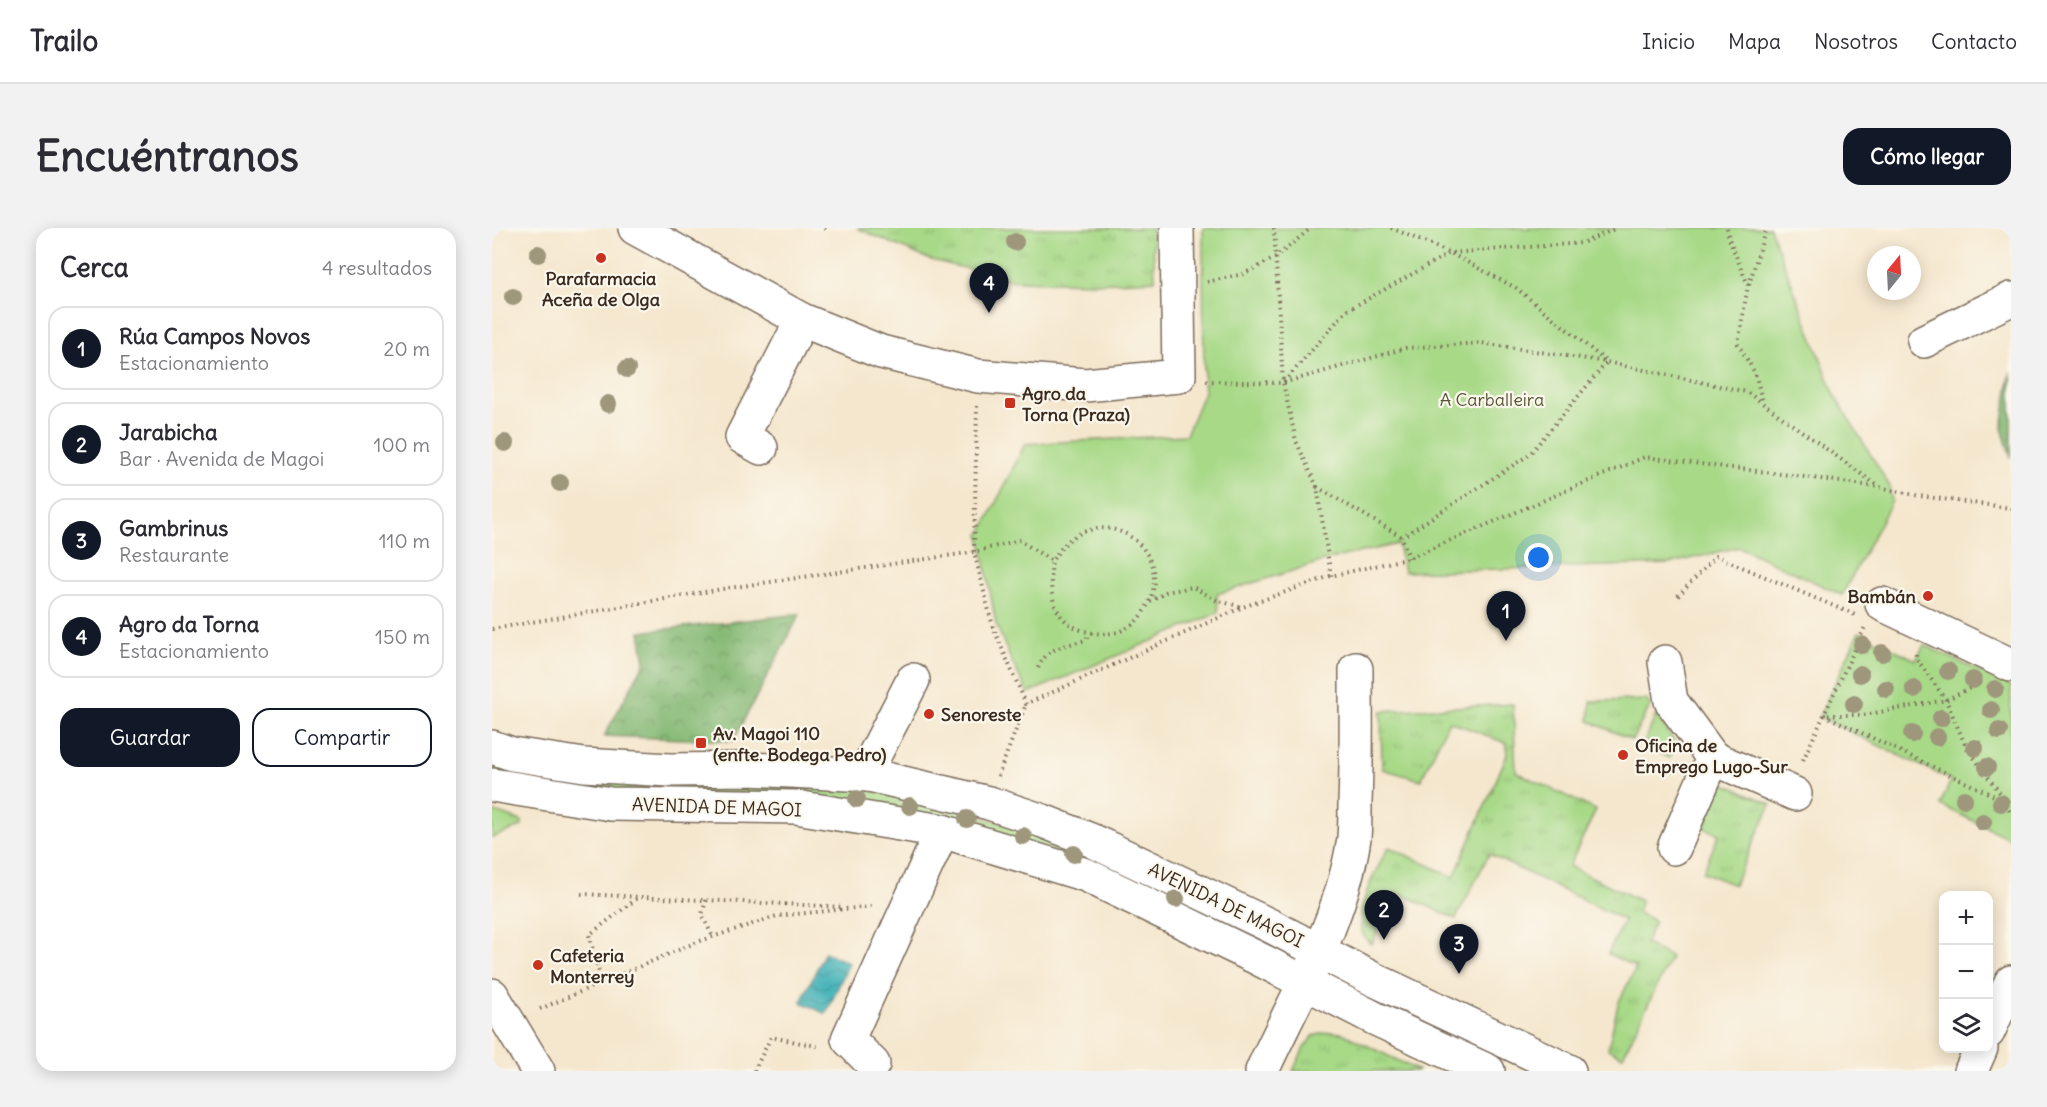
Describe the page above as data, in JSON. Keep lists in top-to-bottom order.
{
  "streets": {
    "street": ["AVENIDA DE MAGOI"]
  },
  "parks": ["A Carballeira"],
  "places": {
    "other": [
      "Parafarmacia Aceña de Olga",
      "Bambán",
      "Senoreste",
      "Oficina de Emprego Lugo-Sur",
      "Cafeteria Monterrey"
    ],
    "transit": ["Agro da Torna (Praza)", "Av. Magoi 110 (enfte. Bodega Pedro)"]
  },
  "north": "top",
  "page": {
    "header": "Trailo",
    "nav": [
      "Inicio",
      "Mapa",
      "Nosotros",
      "Contacto"
    ],
    "buttons": [
      "Cómo llegar",
      ["Guardar", "Compartir"]
    ],
    "title": "Encuéntranos",
    "heading": ["Cerca", "4 resultados"],
    "pins": [
      "4",
      "1",
      "2",
      "3"
    ],
    "list": [
      {
        "mark": "1",
        "name": "Rúa Campos Novos",
        "note": "Estacionamiento",
        "value": "20 m"
      },
      {
        "mark": "2",
        "name": "Jarabicha",
        "note": "Bar · Avenida de Magoi",
        "value": "100 m"
      },
      {
        "mark": "3",
        "name": "Gambrinus",
        "note": "Restaurante",
        "value": "110 m"
      },
      {
        "mark": "4",
        "name": "Agro da Torna",
        "note": "Estacionamiento",
        "value": "150 m"
      }
    ],
    "map_buttons": ["+", "−"]
  }
}
